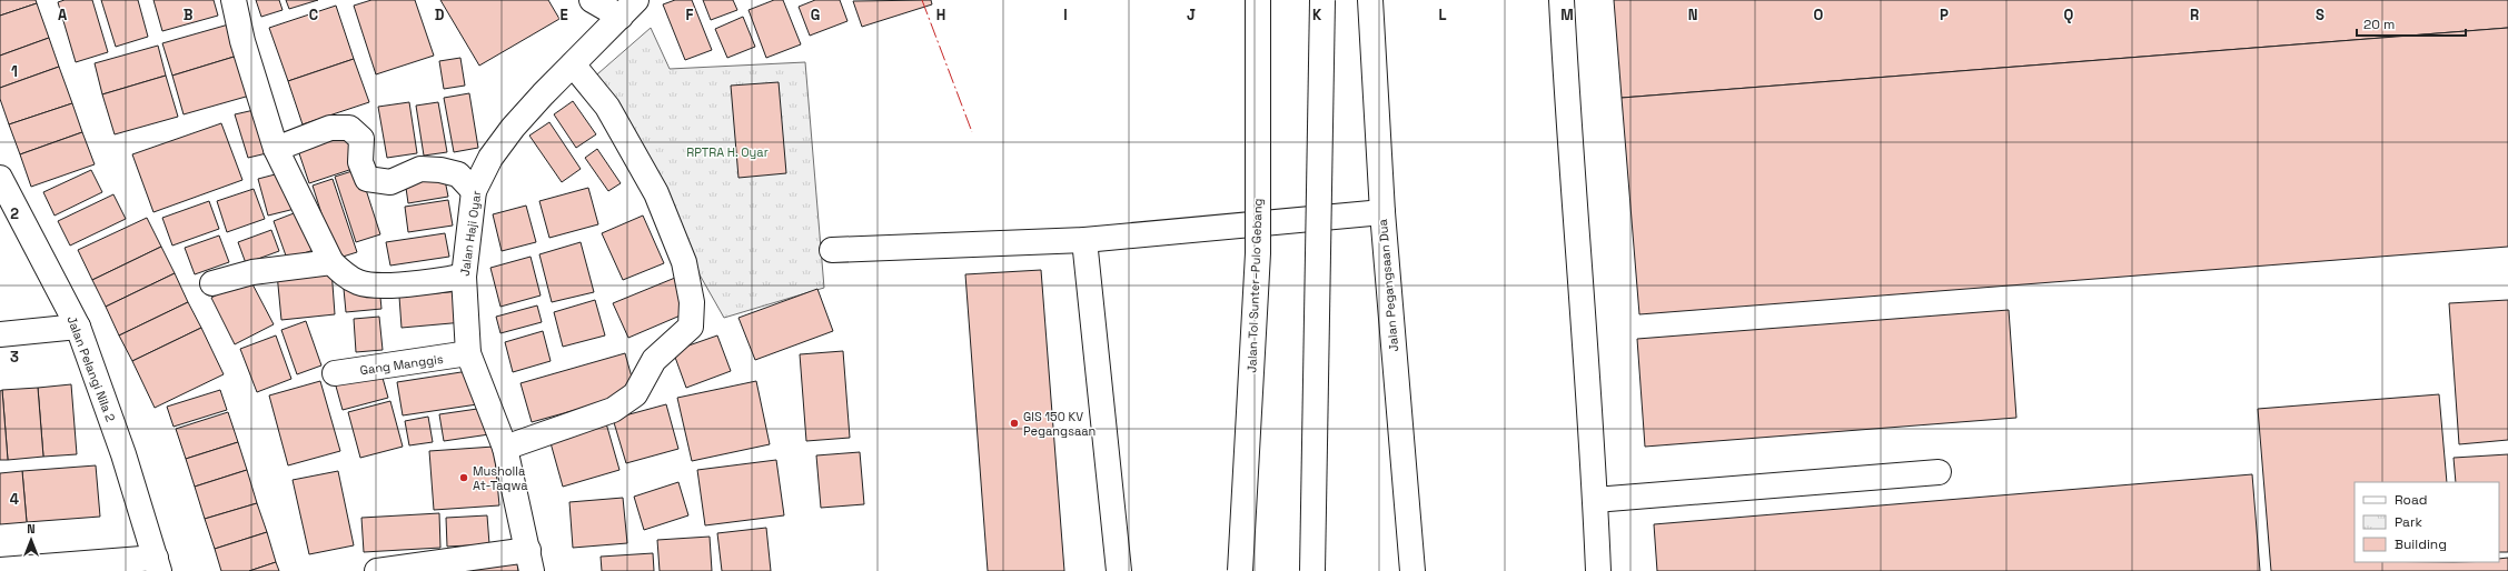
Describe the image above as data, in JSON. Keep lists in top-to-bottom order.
{
  "streets": {
    "main road": [
      "Jalan Haji Oyar",
      "Jalan Tol Sunter–Pulo Gebang",
      "Jalan Pegangsaan Dua",
      "Gang Manggis",
      "Jalan Pelangi Nila 2"
    ]
  },
  "crossings": [
    ["Jalan Haji Oyar", "Gang Manggis"]
  ],
  "parks": ["RPTRA H. Oyar"],
  "places": ["GIS 150 KV Pegangsaan", "Musholla At-Taqwa"],
  "legend": ["Road", "Park", "Building"],
  "scale_bar": "20 m",
  "north": "top",
  "grid": {
    "columns": [
      "A",
      "B",
      "C",
      "D",
      "E",
      "F",
      "G",
      "H",
      "I",
      "J",
      "K",
      "L",
      "M",
      "N",
      "O",
      "P",
      "Q",
      "R",
      "S"
    ],
    "rows": [
      "1",
      "2",
      "3",
      "4"
    ]
  }
}
